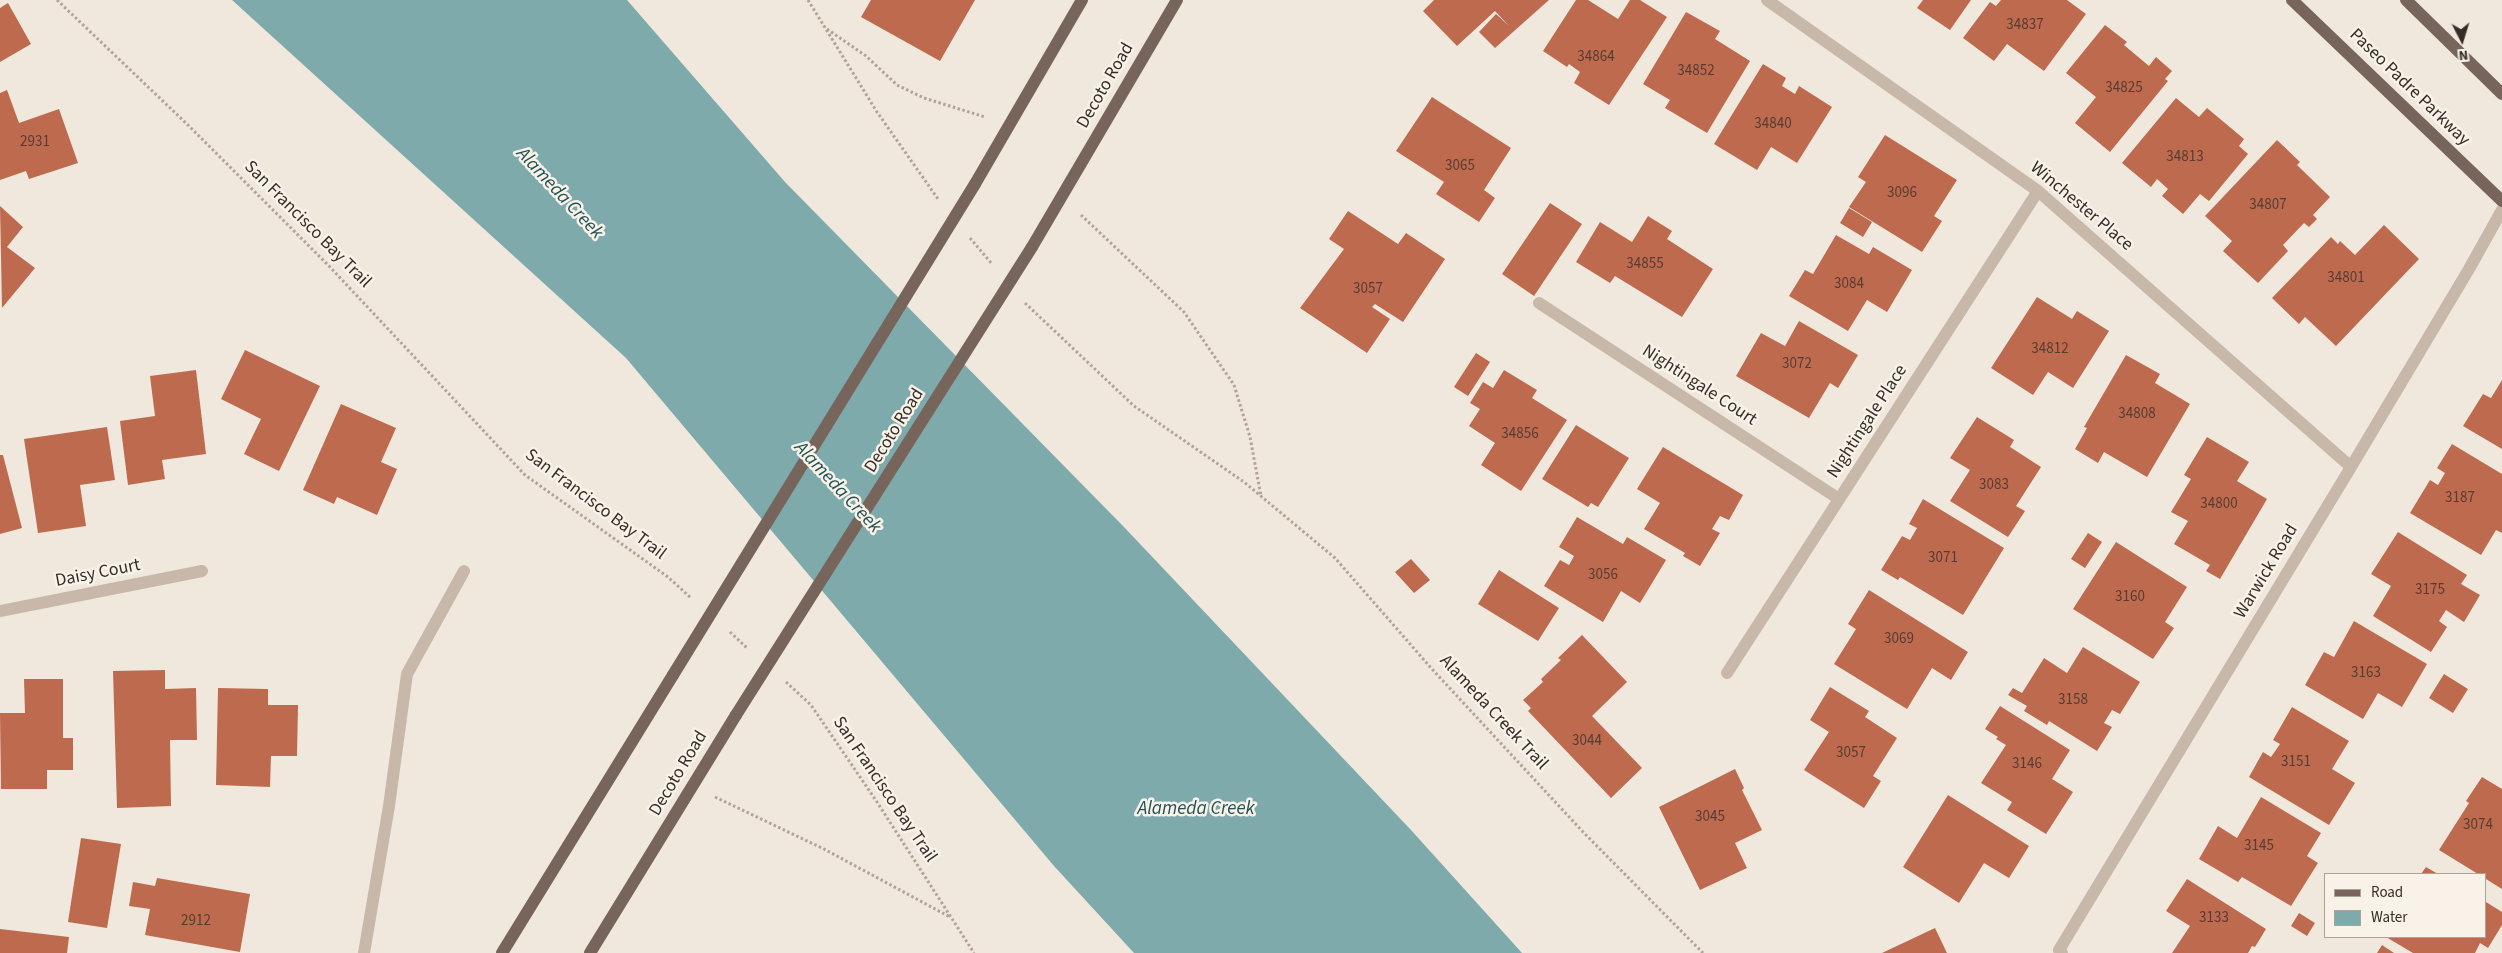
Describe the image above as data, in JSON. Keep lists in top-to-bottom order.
{
  "streets": {
    "main road": ["Decoto Road", "Paseo Padre Parkway"],
    "street": [
      "Winchester Place",
      "Nightingale Court",
      "Nightingale Place",
      "Warwick Road",
      "Daisy Court"
    ],
    "path": ["San Francisco Bay Trail", "Alameda Creek Trail"]
  },
  "crossings": [
    ["Decoto Road", "Alameda Creek Trail"],
    ["Winchester Place", "Nightingale Place"],
    ["Winchester Place", "Warwick Road"],
    ["Nightingale Court", "Nightingale Place"]
  ],
  "water": ["Alameda Creek"],
  "house_numbers": [
    "34837",
    "34864",
    "34852",
    "34825",
    "34840",
    "2931",
    "34813",
    "3065",
    "3096",
    "34807",
    "34855",
    "34801",
    "3084",
    "3057",
    "34812",
    "3072",
    "34808",
    "34856",
    "3083",
    "3187",
    "34800",
    "3071",
    "3056",
    "3175",
    "3160",
    "3069",
    "3163",
    "3158",
    "3044",
    "3057",
    "3151",
    "3146",
    "3045",
    "3074",
    "3145",
    "3133",
    "2912"
  ],
  "legend": ["Road", "Water"],
  "north": "bottom"
}
